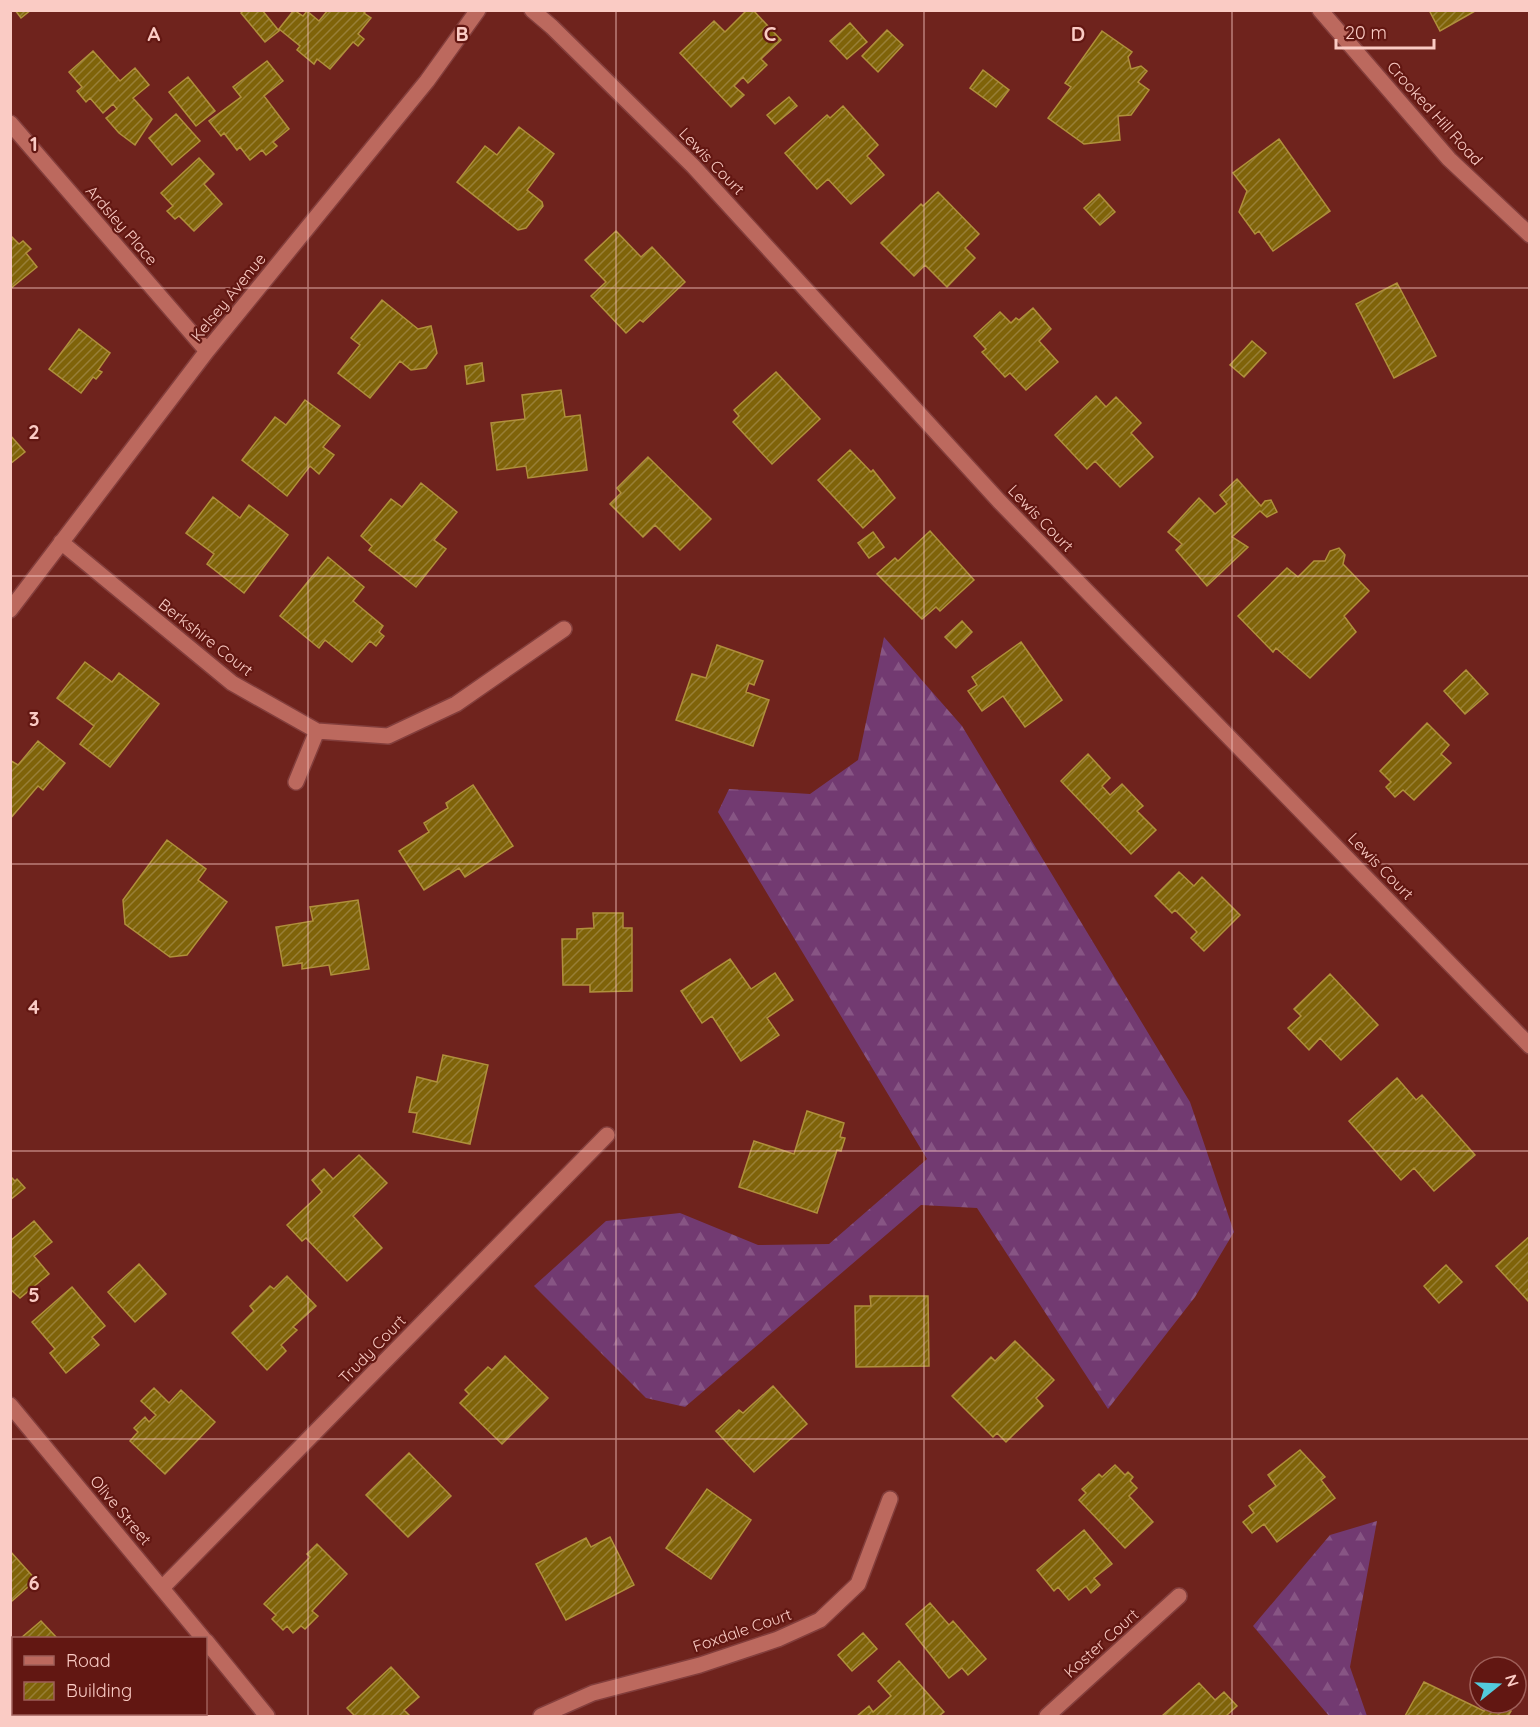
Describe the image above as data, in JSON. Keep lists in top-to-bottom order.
{
  "streets": {
    "street": [
      "Crooked Hill Road",
      "Lewis Court",
      "Ardsley Place",
      "Kelsey Avenue",
      "Berkshire Court",
      "Trudy Court",
      "Olive Street",
      "Foxdale Court",
      "Koster Court"
    ]
  },
  "crossings": [
    ["Ardsley Place", "Kelsey Avenue"],
    ["Kelsey Avenue", "Berkshire Court"],
    ["Trudy Court", "Olive Street"]
  ],
  "legend": ["Road", "Building"],
  "scale_bar": "20 m",
  "north": "right",
  "grid": {
    "columns": [
      "A",
      "B",
      "C",
      "D"
    ],
    "rows": [
      "1",
      "2",
      "3",
      "4",
      "5",
      "6"
    ]
  }
}
